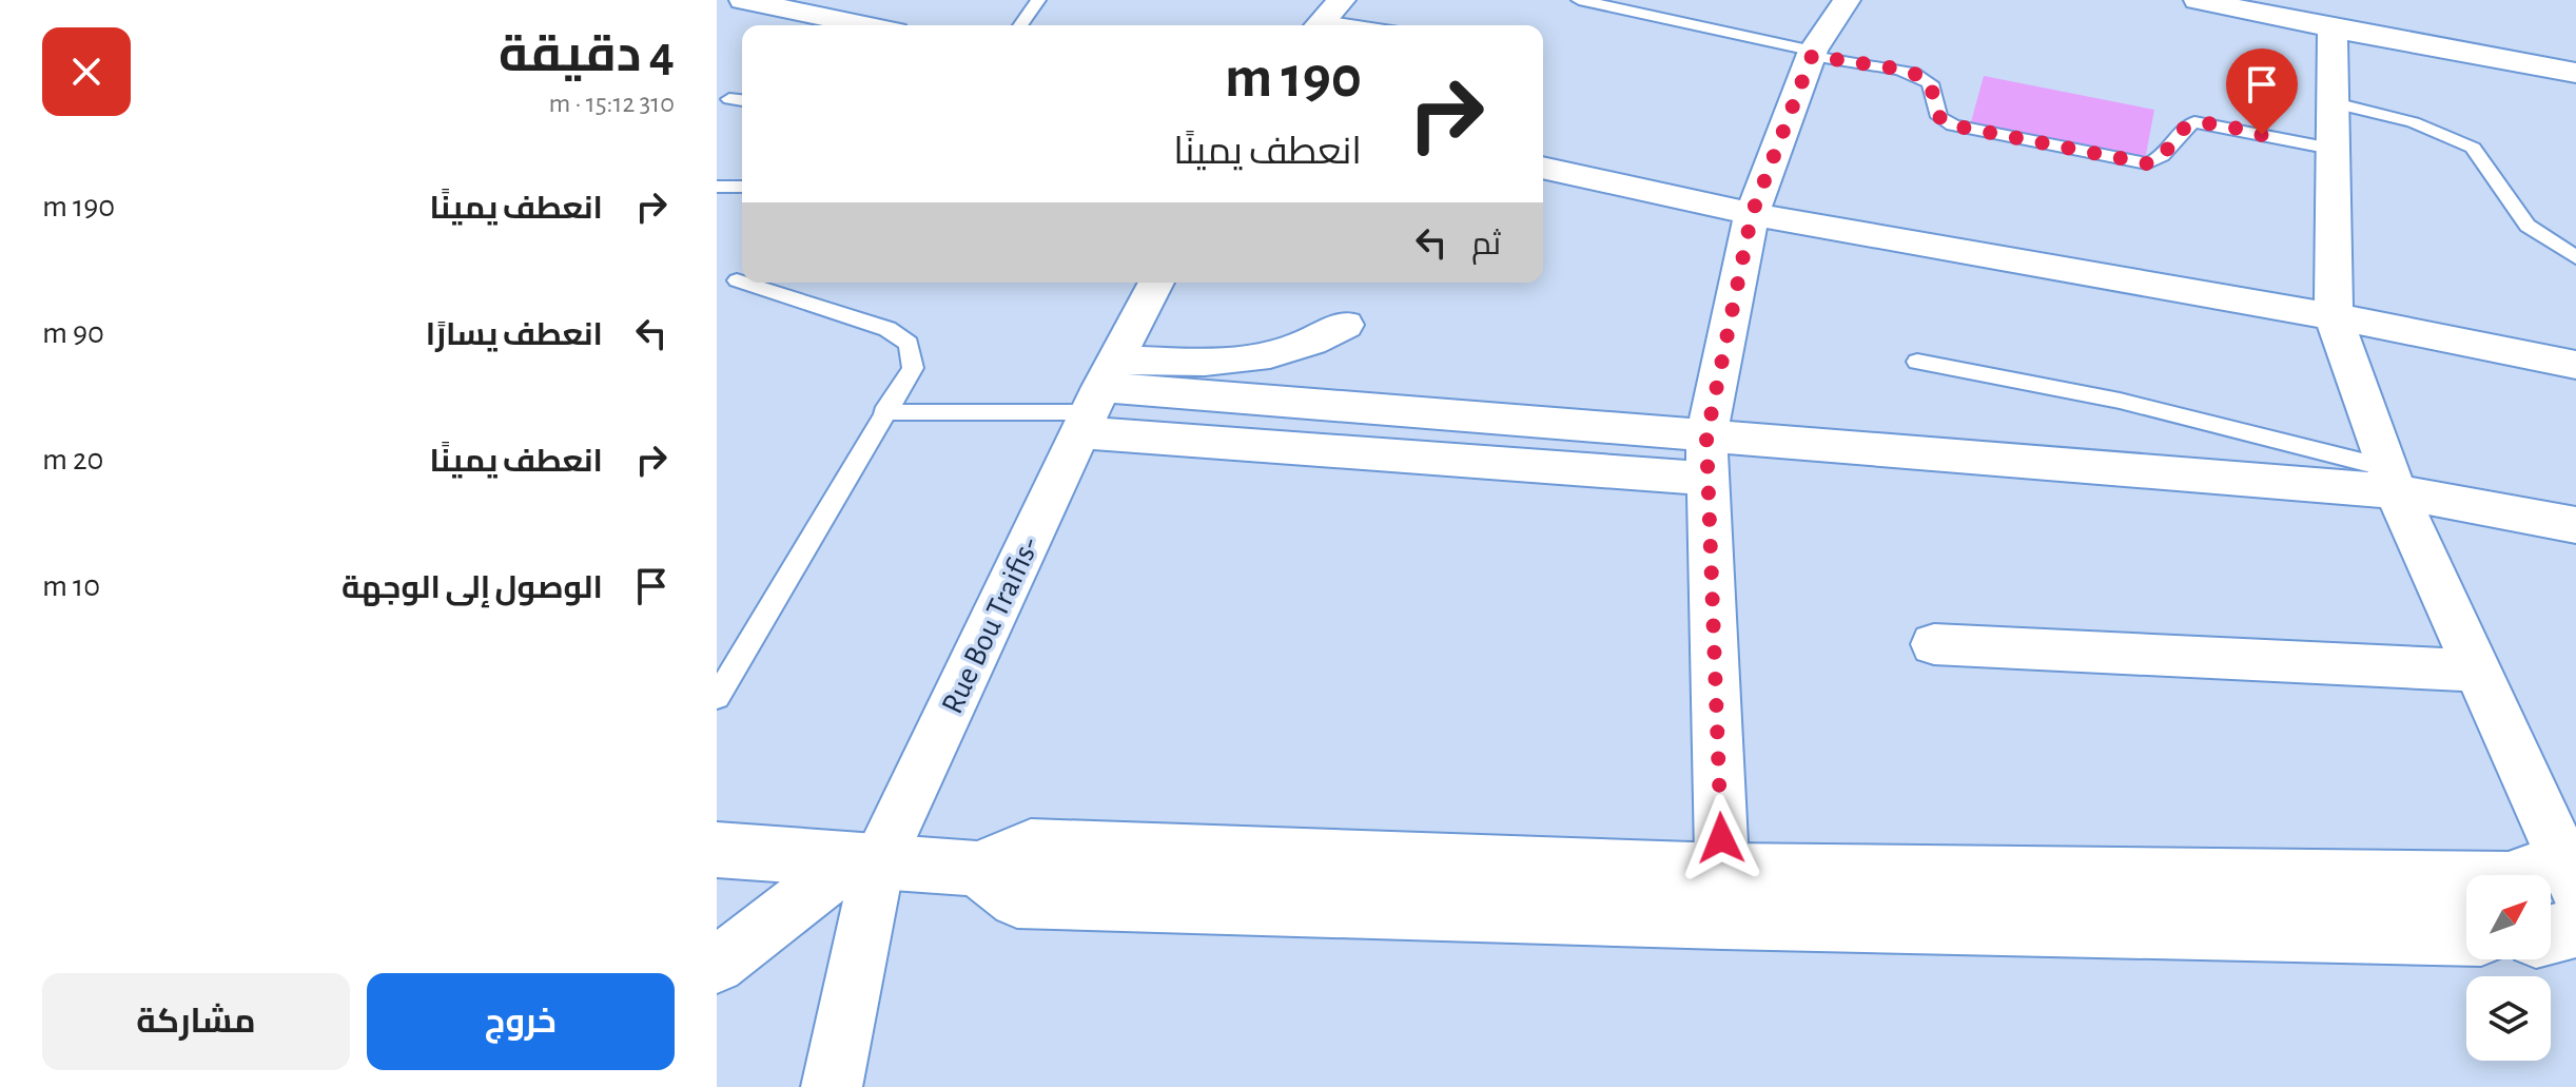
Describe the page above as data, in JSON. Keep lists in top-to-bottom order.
{
  "streets": {
    "street": ["Rue Bou Traifis-"]
  },
  "north": "top right",
  "page": {
    "heading": ["4 دقيقة", "310 m · 15:12"],
    "turn": ["190 m", "انعطف يمينًا"],
    "list": [
      {
        "name": "انعطف يمينًا",
        "value": "190 m"
      },
      {
        "name": "انعطف يسارًا",
        "value": "90 m"
      },
      {
        "name": "انعطف يمينًا",
        "value": "20 m"
      },
      {
        "name": "الوصول إلى الوجهة",
        "value": "10 m"
      }
    ],
    "then": "ثم",
    "buttons": ["خروج", "مشاركة"]
  }
}
